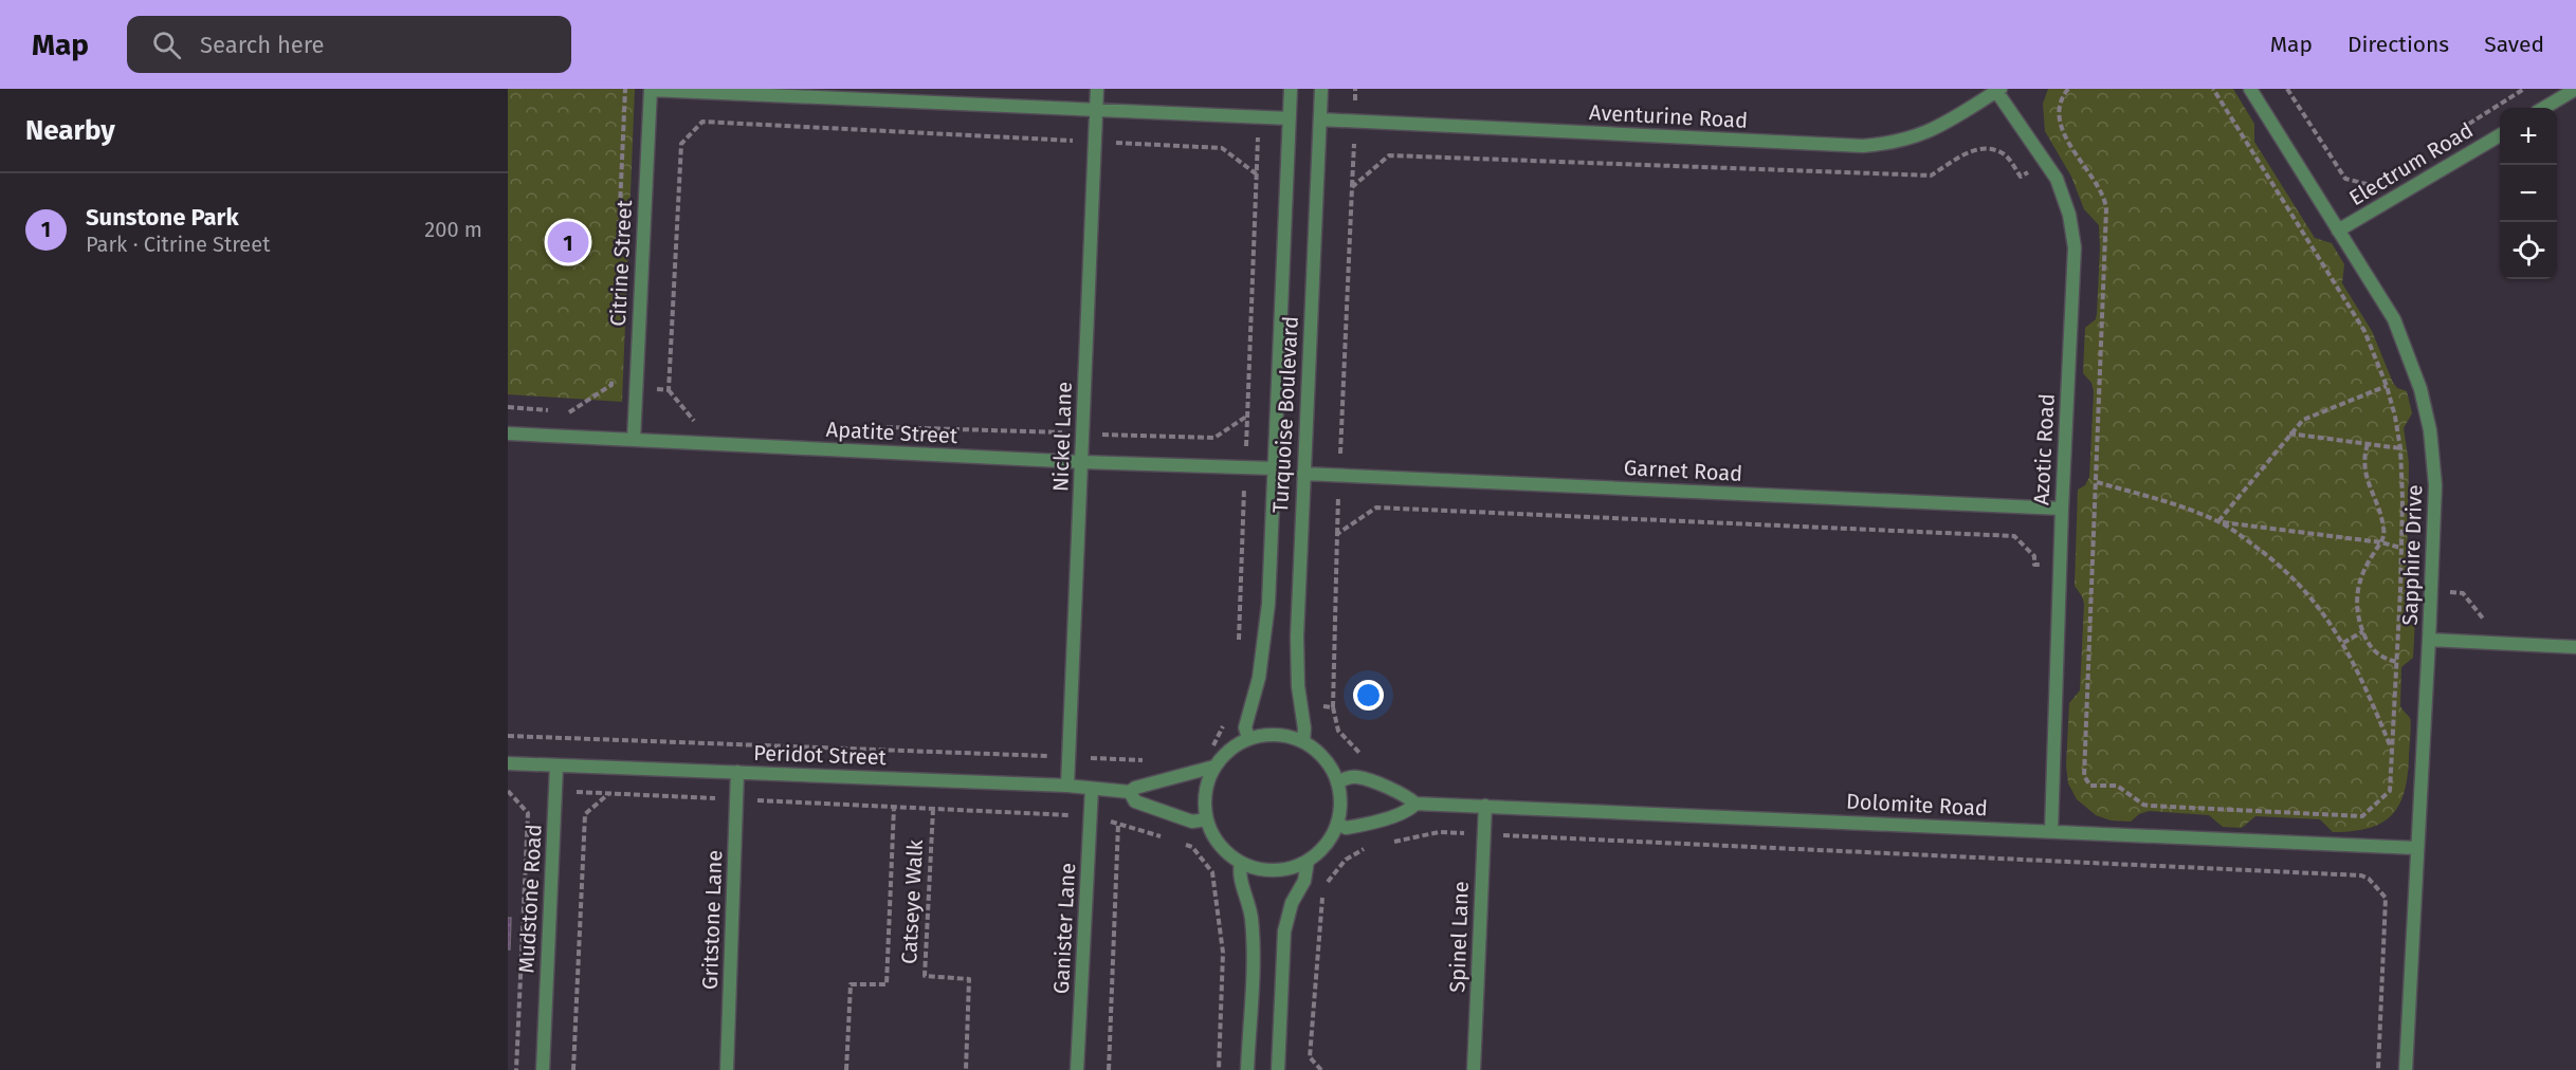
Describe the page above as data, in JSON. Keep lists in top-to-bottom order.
{
  "streets": {
    "street": [
      "Aventurine Road",
      "Electrum Road",
      "Citrine Street",
      "Turquoise Boulevard",
      "Apatite Street",
      "Nickel Lane",
      "Azotic Road",
      "Garnet Road",
      "Sapphire Drive",
      "Peridot Street",
      "Dolomite Road",
      "Mudstone Road",
      "Gritstone Lane",
      "Ganister Lane",
      "Spinel Lane"
    ],
    "path": ["Catseye Walk"]
  },
  "crossings": [
    ["Aventurine Road", "Turquoise Boulevard"],
    ["Aventurine Road", "Azotic Road"],
    ["Electrum Road", "Sapphire Drive"],
    ["Citrine Street", "Apatite Street"],
    ["Turquoise Boulevard", "Apatite Street"],
    ["Turquoise Boulevard", "Garnet Road"],
    ["Turquoise Boulevard", "Peridot Street"],
    ["Turquoise Boulevard", "Dolomite Road"],
    ["Apatite Street", "Nickel Lane"],
    ["Nickel Lane", "Peridot Street"],
    ["Azotic Road", "Garnet Road"],
    ["Azotic Road", "Dolomite Road"],
    ["Sapphire Drive", "Dolomite Road"],
    ["Peridot Street", "Dolomite Road"],
    ["Peridot Street", "Mudstone Road"],
    ["Peridot Street", "Gritstone Lane"],
    ["Peridot Street", "Ganister Lane"],
    ["Dolomite Road", "Spinel Lane"]
  ],
  "page": {
    "header": "Map",
    "search": "Search here",
    "nav": ["Map", "Directions", "Saved"],
    "heading": "Nearby",
    "map_buttons": ["+", "−"],
    "list": [
      {
        "mark": "1",
        "name": "Sunstone Park",
        "note": "Park · Citrine Street",
        "value": "200 m"
      }
    ],
    "pins": "1"
  }
}
